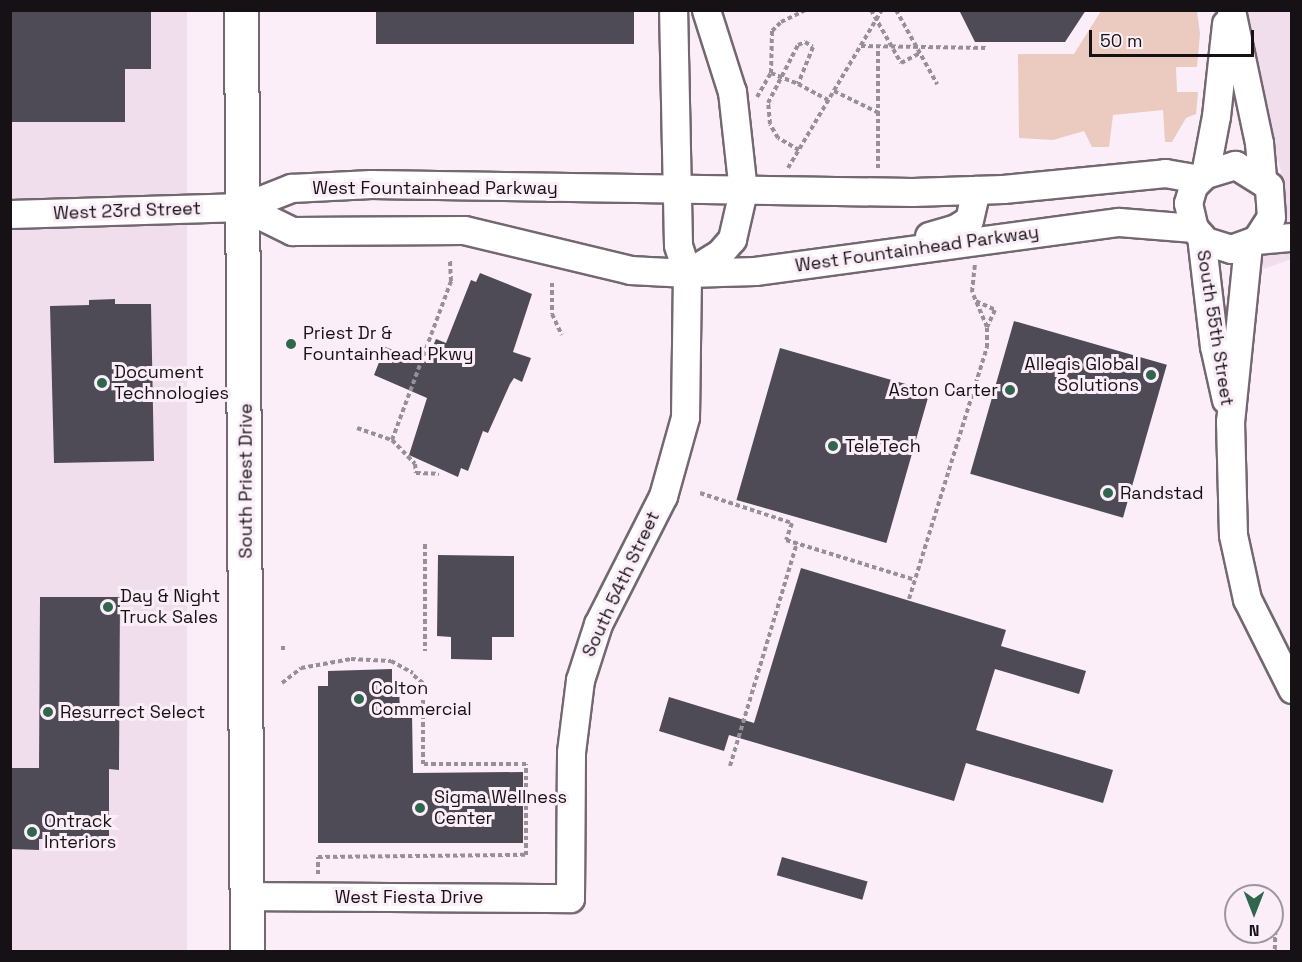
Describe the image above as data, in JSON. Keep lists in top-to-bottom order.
{
  "streets": {
    "main road": ["South Priest Drive"],
    "street": [
      "West Fountainhead Parkway",
      "West 23rd Street",
      "South 55th Street",
      "South 54th Street",
      "West Fiesta Drive"
    ]
  },
  "crossings": [
    ["West Fountainhead Parkway", "West 23rd Street"],
    ["West Fountainhead Parkway", "South 55th Street"],
    ["West Fountainhead Parkway", "South Priest Drive"],
    ["West Fountainhead Parkway", "South 54th Street"],
    ["West 23rd Street", "South Priest Drive"],
    ["South Priest Drive", "West Fiesta Drive"],
    ["South 54th Street", "West Fiesta Drive"]
  ],
  "places": [
    "Priest Dr & Fountainhead Pkwy",
    "Allegis Global Solutions",
    "Document Technologies",
    "Aston Carter",
    "TeleTech",
    "Randstad",
    "Day & Night Truck Sales",
    "Colton Commercial",
    "Resurrect Select",
    "Sigma Wellness Center",
    "Ontrack Interiors"
  ],
  "scale_bar": "50 m",
  "north": "bottom"
}
